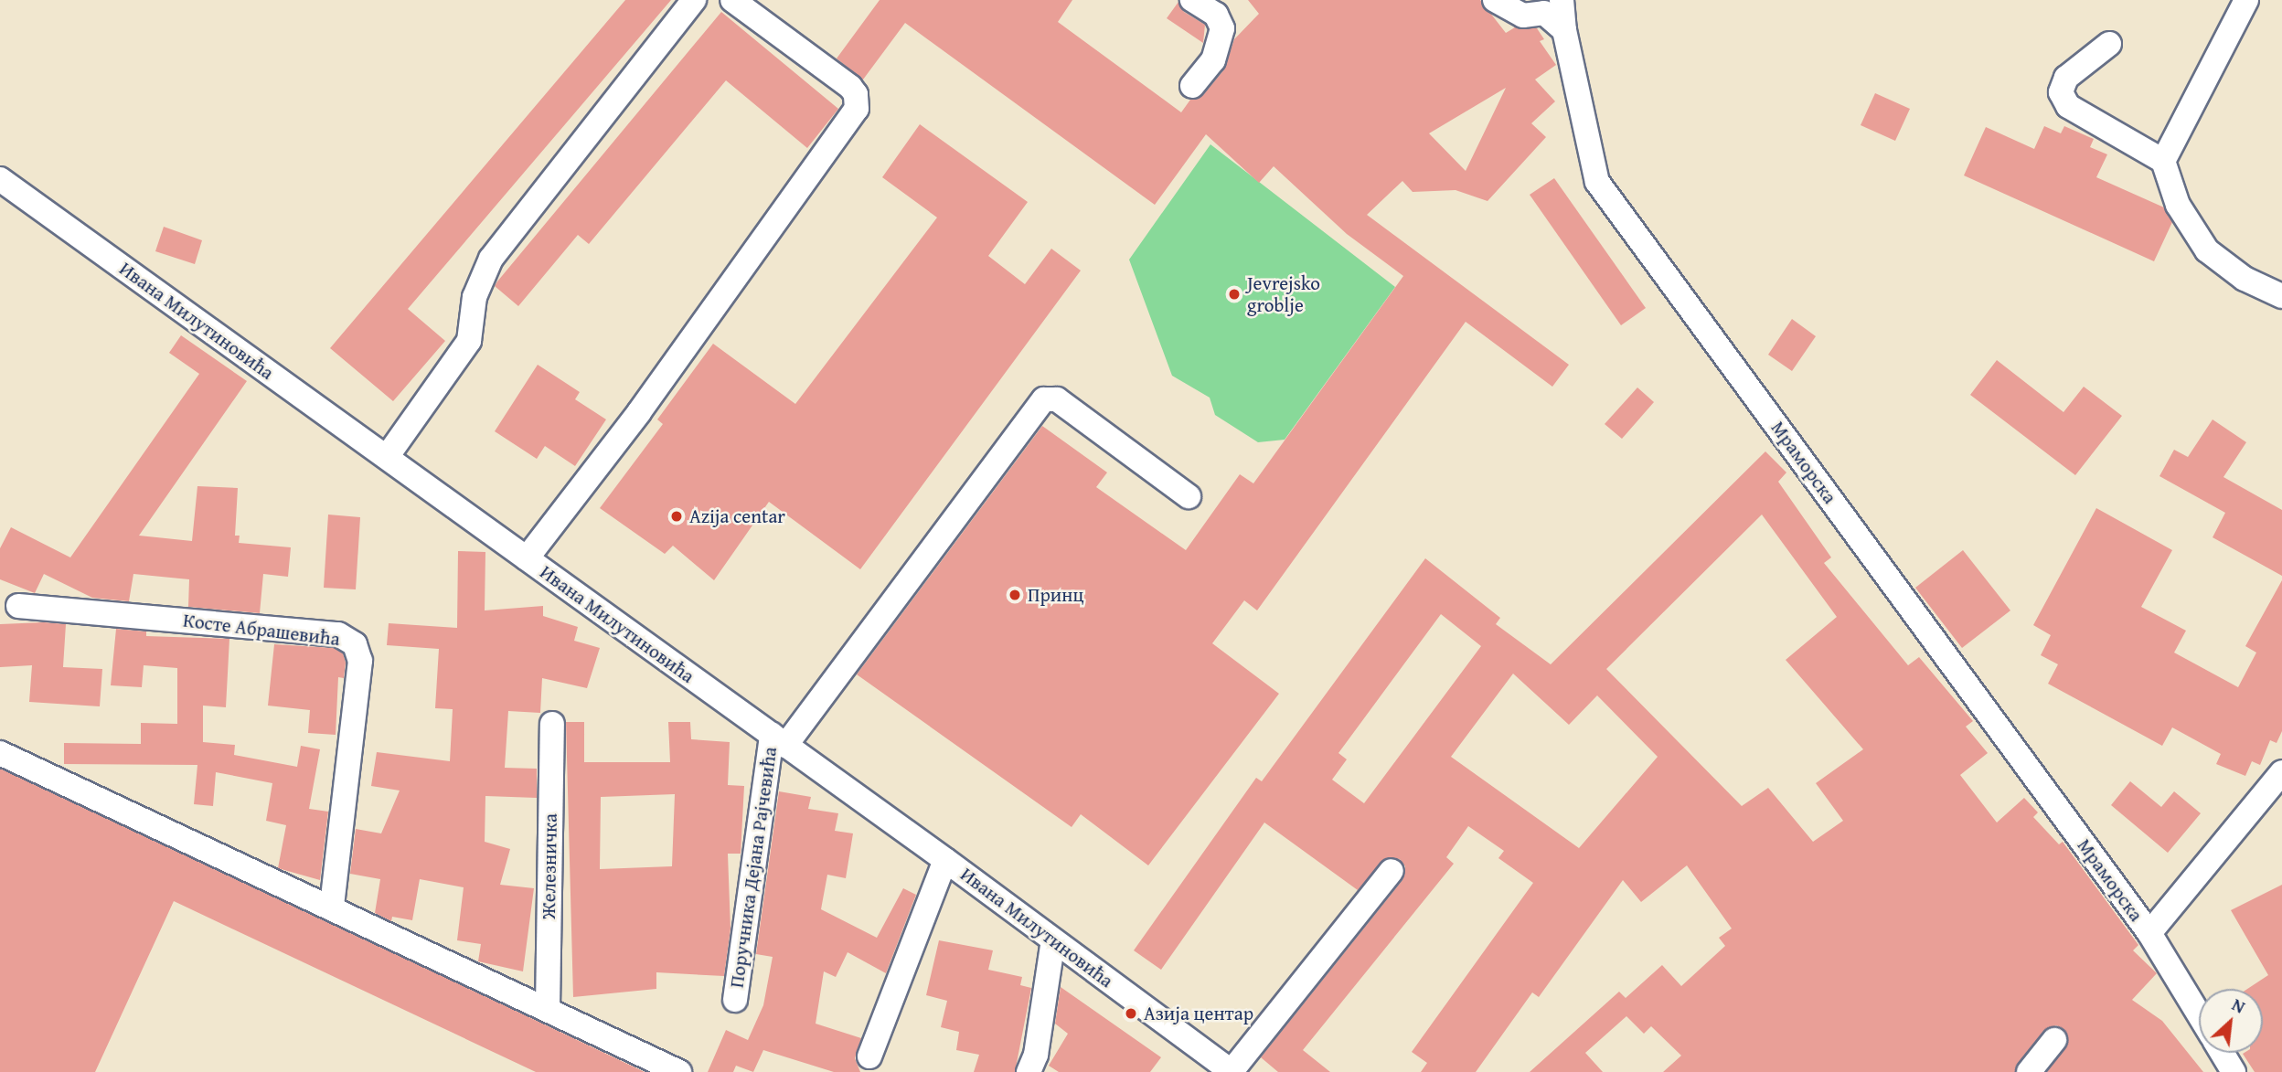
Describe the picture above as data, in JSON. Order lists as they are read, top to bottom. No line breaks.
{"streets":{"street":["Ивана Милутиновића","Мраморска","Косте Абрашевића","Железничка","Поручника Дејана Рајчевића"]},"crossings":[["Ивана Милутиновића","Поручника Дејана Рајчевића"]],"places":["Jevrejsko groblje","Azija centar","Принц","Азија центар"],"north":"top right"}
